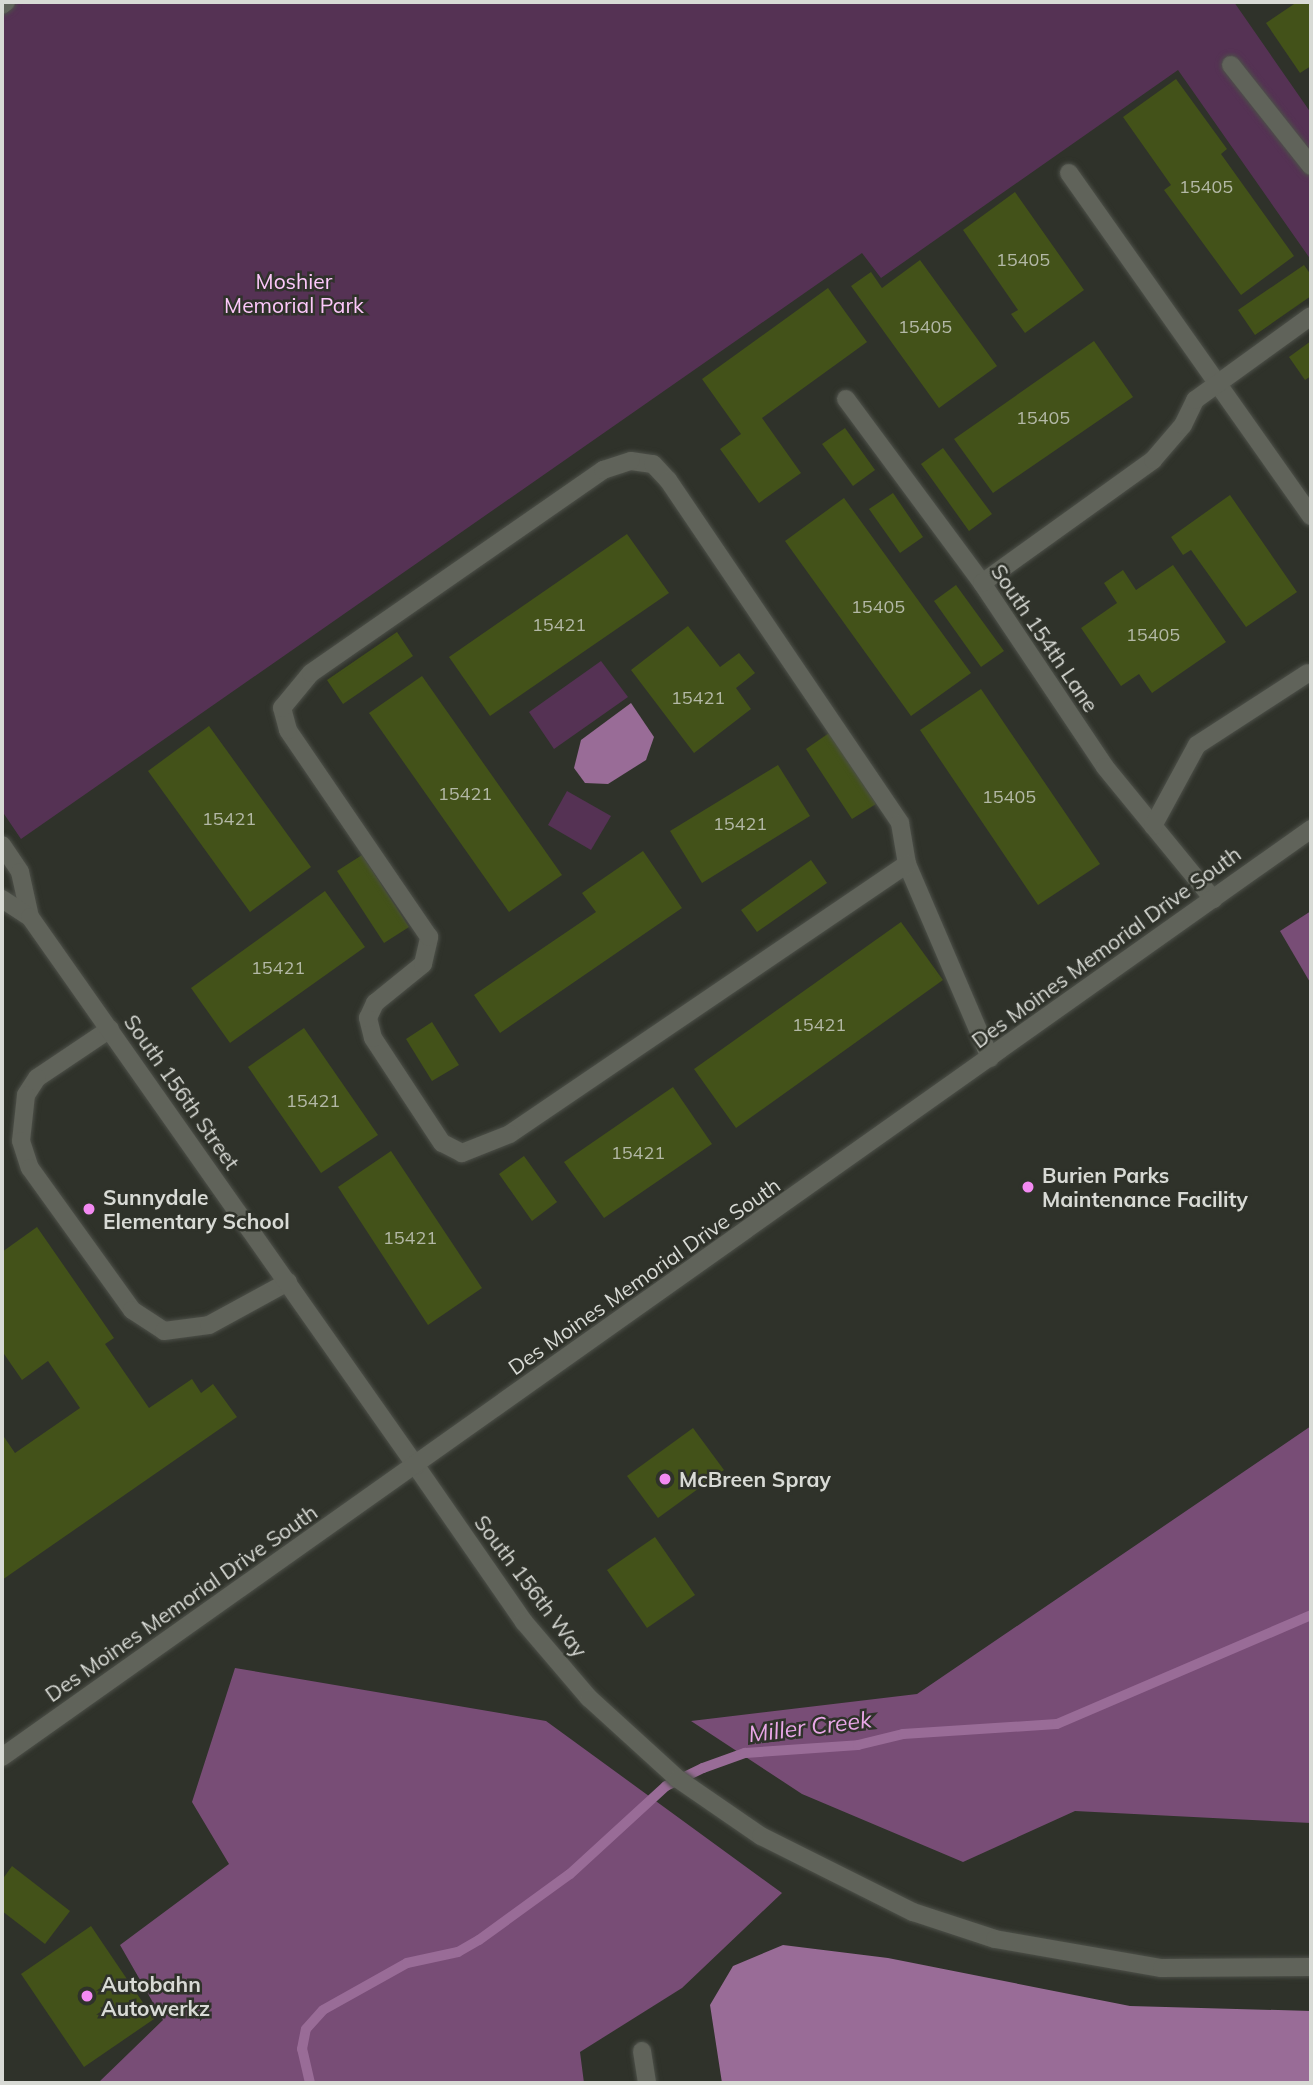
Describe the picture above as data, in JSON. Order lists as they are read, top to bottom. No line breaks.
{"streets":{"street":["South 154th Lane","Des Moines Memorial Drive South","South 156th Street","South 156th Way"]},"crossings":[["South 154th Lane","Des Moines Memorial Drive South"],["Des Moines Memorial Drive South","South 156th Street"],["Des Moines Memorial Drive South","South 156th Way"],["South 156th Street","South 156th Way"]],"water":["Miller Creek"],"parks":["Moshier Memorial Park"],"places":["Burien Parks Maintenance Facility","Sunnydale Elementary School","McBreen Spray","Autobahn Autowerkz"],"house_numbers":["15405","15405","15405","15405","15405","15421","15405","15421","15421","15405","15421","15421","15421","15421","15421","15421","15421"]}
